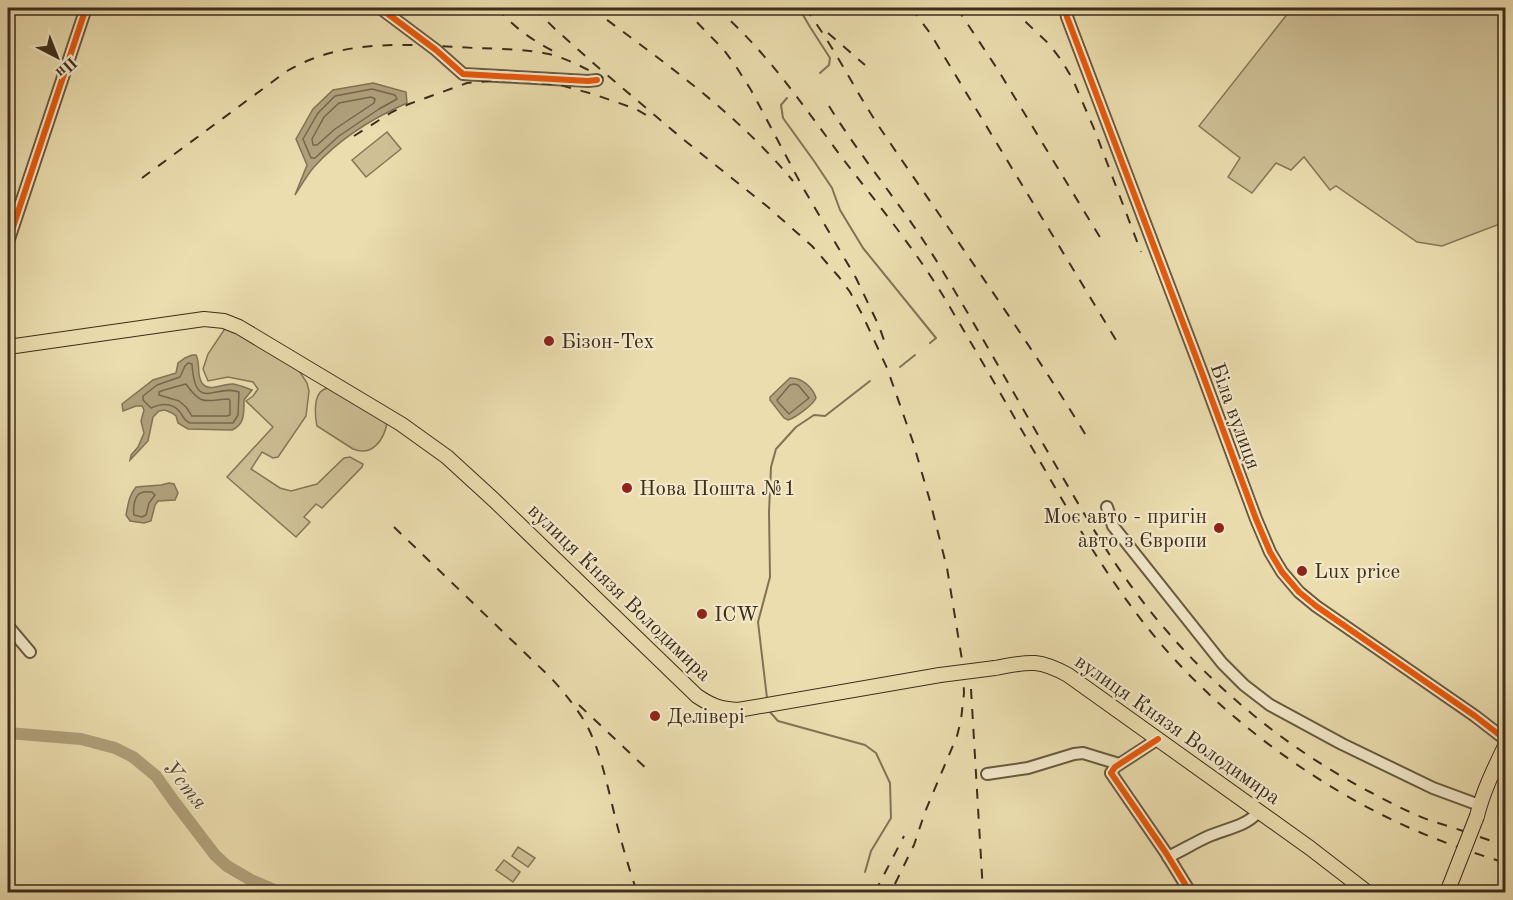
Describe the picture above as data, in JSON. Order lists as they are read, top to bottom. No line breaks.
{"streets":{"main road":["вулиця Князя Володимира"],"street":["Біла вулиця"]},"water":["Устя"],"places":["Бізон-Тех","Нова Пошта №1","Моє авто - пригін авто з Європи","Lux price","ICW","Делівері"],"north":"bottom right"}
